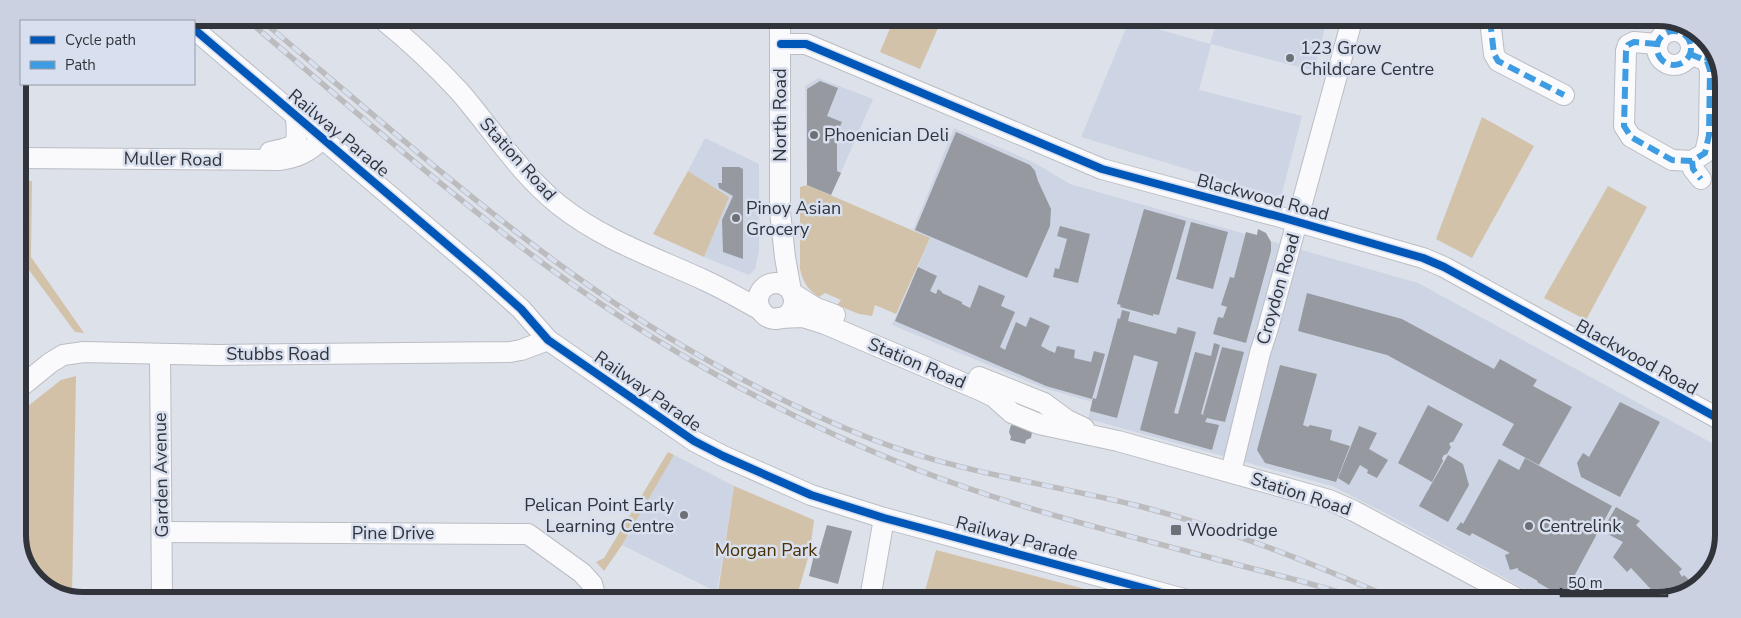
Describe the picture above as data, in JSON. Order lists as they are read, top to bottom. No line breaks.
{"streets":{"street":["North Road","Railway Parade","Muller Road","Station Road","Blackwood Road","Croydon Road","Stubbs Road","Garden Avenue","Pine Drive"]},"crossings":[["North Road","Station Road"],["North Road","Blackwood Road"],["Railway Parade","Muller Road"],["Railway Parade","Stubbs Road"],["Station Road","Croydon Road"],["Blackwood Road","Croydon Road"],["Stubbs Road","Garden Avenue"],["Garden Avenue","Pine Drive"]],"parks":["Morgan Park"],"places":{"other":["123 Grow Childcare Centre","Phoenician Deli","Pinoy Asian Grocery","Pelican Point Early Learning Centre","Centrelink"],"transit":["Woodridge"]},"legend":["Cycle path","Path"],"scale_bar":"50 m"}
